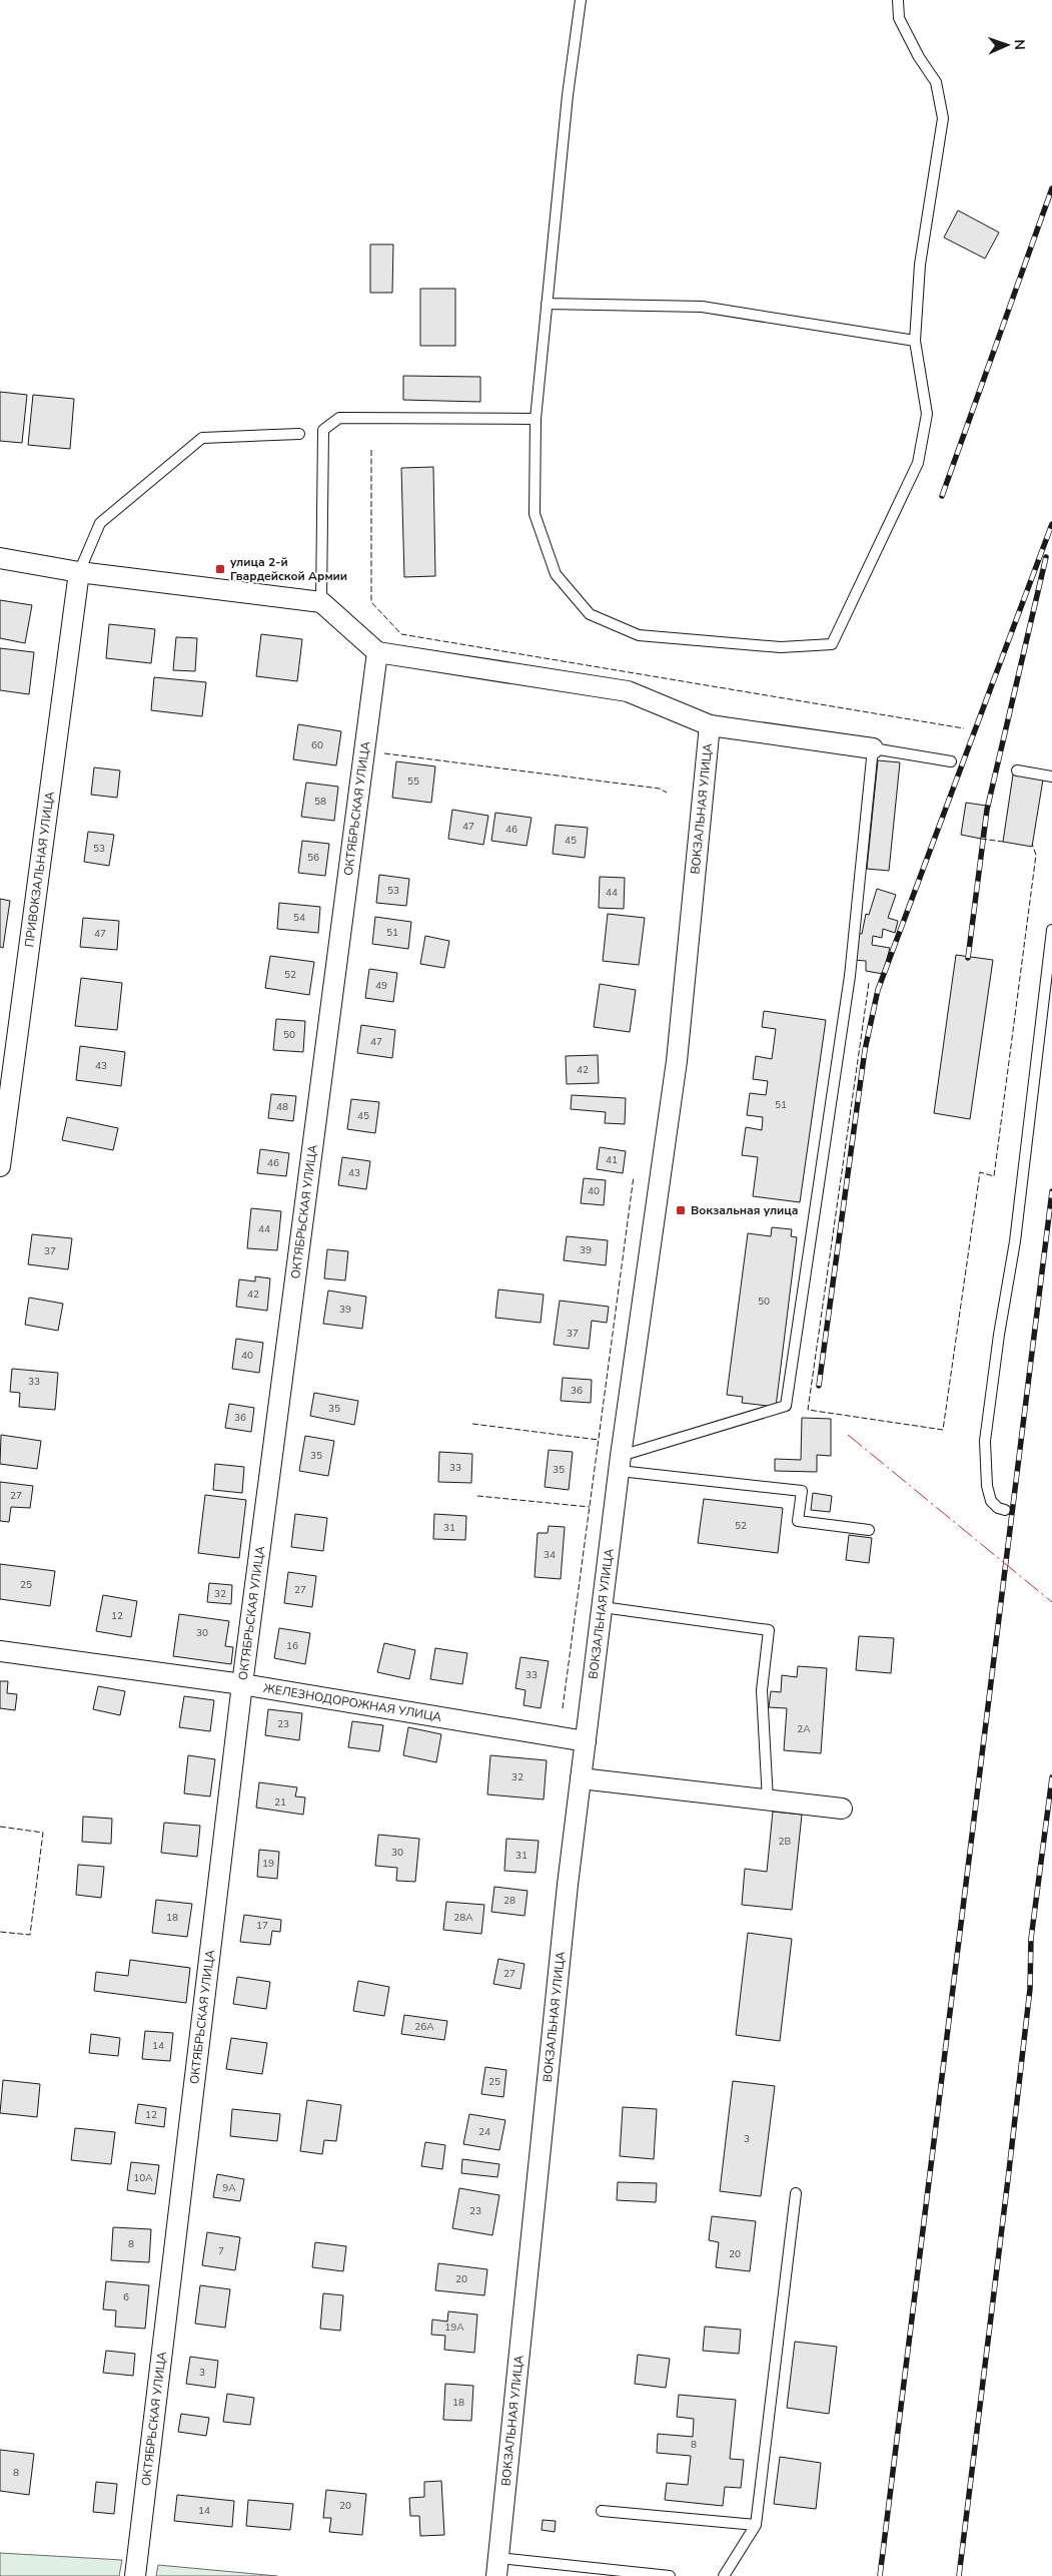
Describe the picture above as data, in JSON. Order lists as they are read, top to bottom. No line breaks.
{"streets":{"street":["ОКТЯБРЬСКАЯ УЛИЦА","ВОКЗАЛЬНАЯ УЛИЦА","ПРИВОКЗАЛЬНАЯ УЛИЦА","ЖЕЛЕЗНОДОРОЖНАЯ УЛИЦА"]},"crossings":[["ОКТЯБРЬСКАЯ УЛИЦА","ВОКЗАЛЬНАЯ УЛИЦА"],["ОКТЯБРЬСКАЯ УЛИЦА","ЖЕЛЕЗНОДОРОЖНАЯ УЛИЦА"],["ВОКЗАЛЬНАЯ УЛИЦА","ЖЕЛЕЗНОДОРОЖНАЯ УЛИЦА"]],"places":{"transit":["улица 2-й Гвардейской Армии","Вокзальная улица"]},"house_numbers":["60","55","58","47","46","45","53","56","53","44","54","51","47","52","49","50","47","43","42","51","48","45","41","46","43","40","44","39","37","42","50","39","37","40","33","36","35","36","35","33","35","27","52","31","34","25","27","32","12","30","16","33","23","2А","32","21","2В","30","31","19","28","18","28А","17","27","26А","14","25","12","24","3","10А","9А","23","8","7","20","20","6","19А","3","18","8","8","20","14"],"north":"right"}
